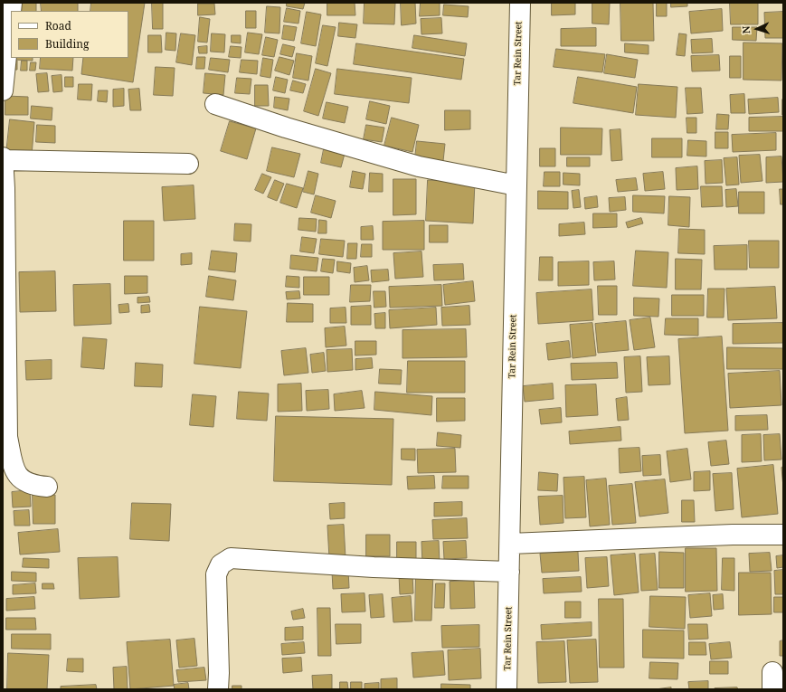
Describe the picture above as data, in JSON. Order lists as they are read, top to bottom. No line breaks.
{"streets":{"street":["Tar Rein Street"]},"legend":["Road","Building"],"north":"left"}
